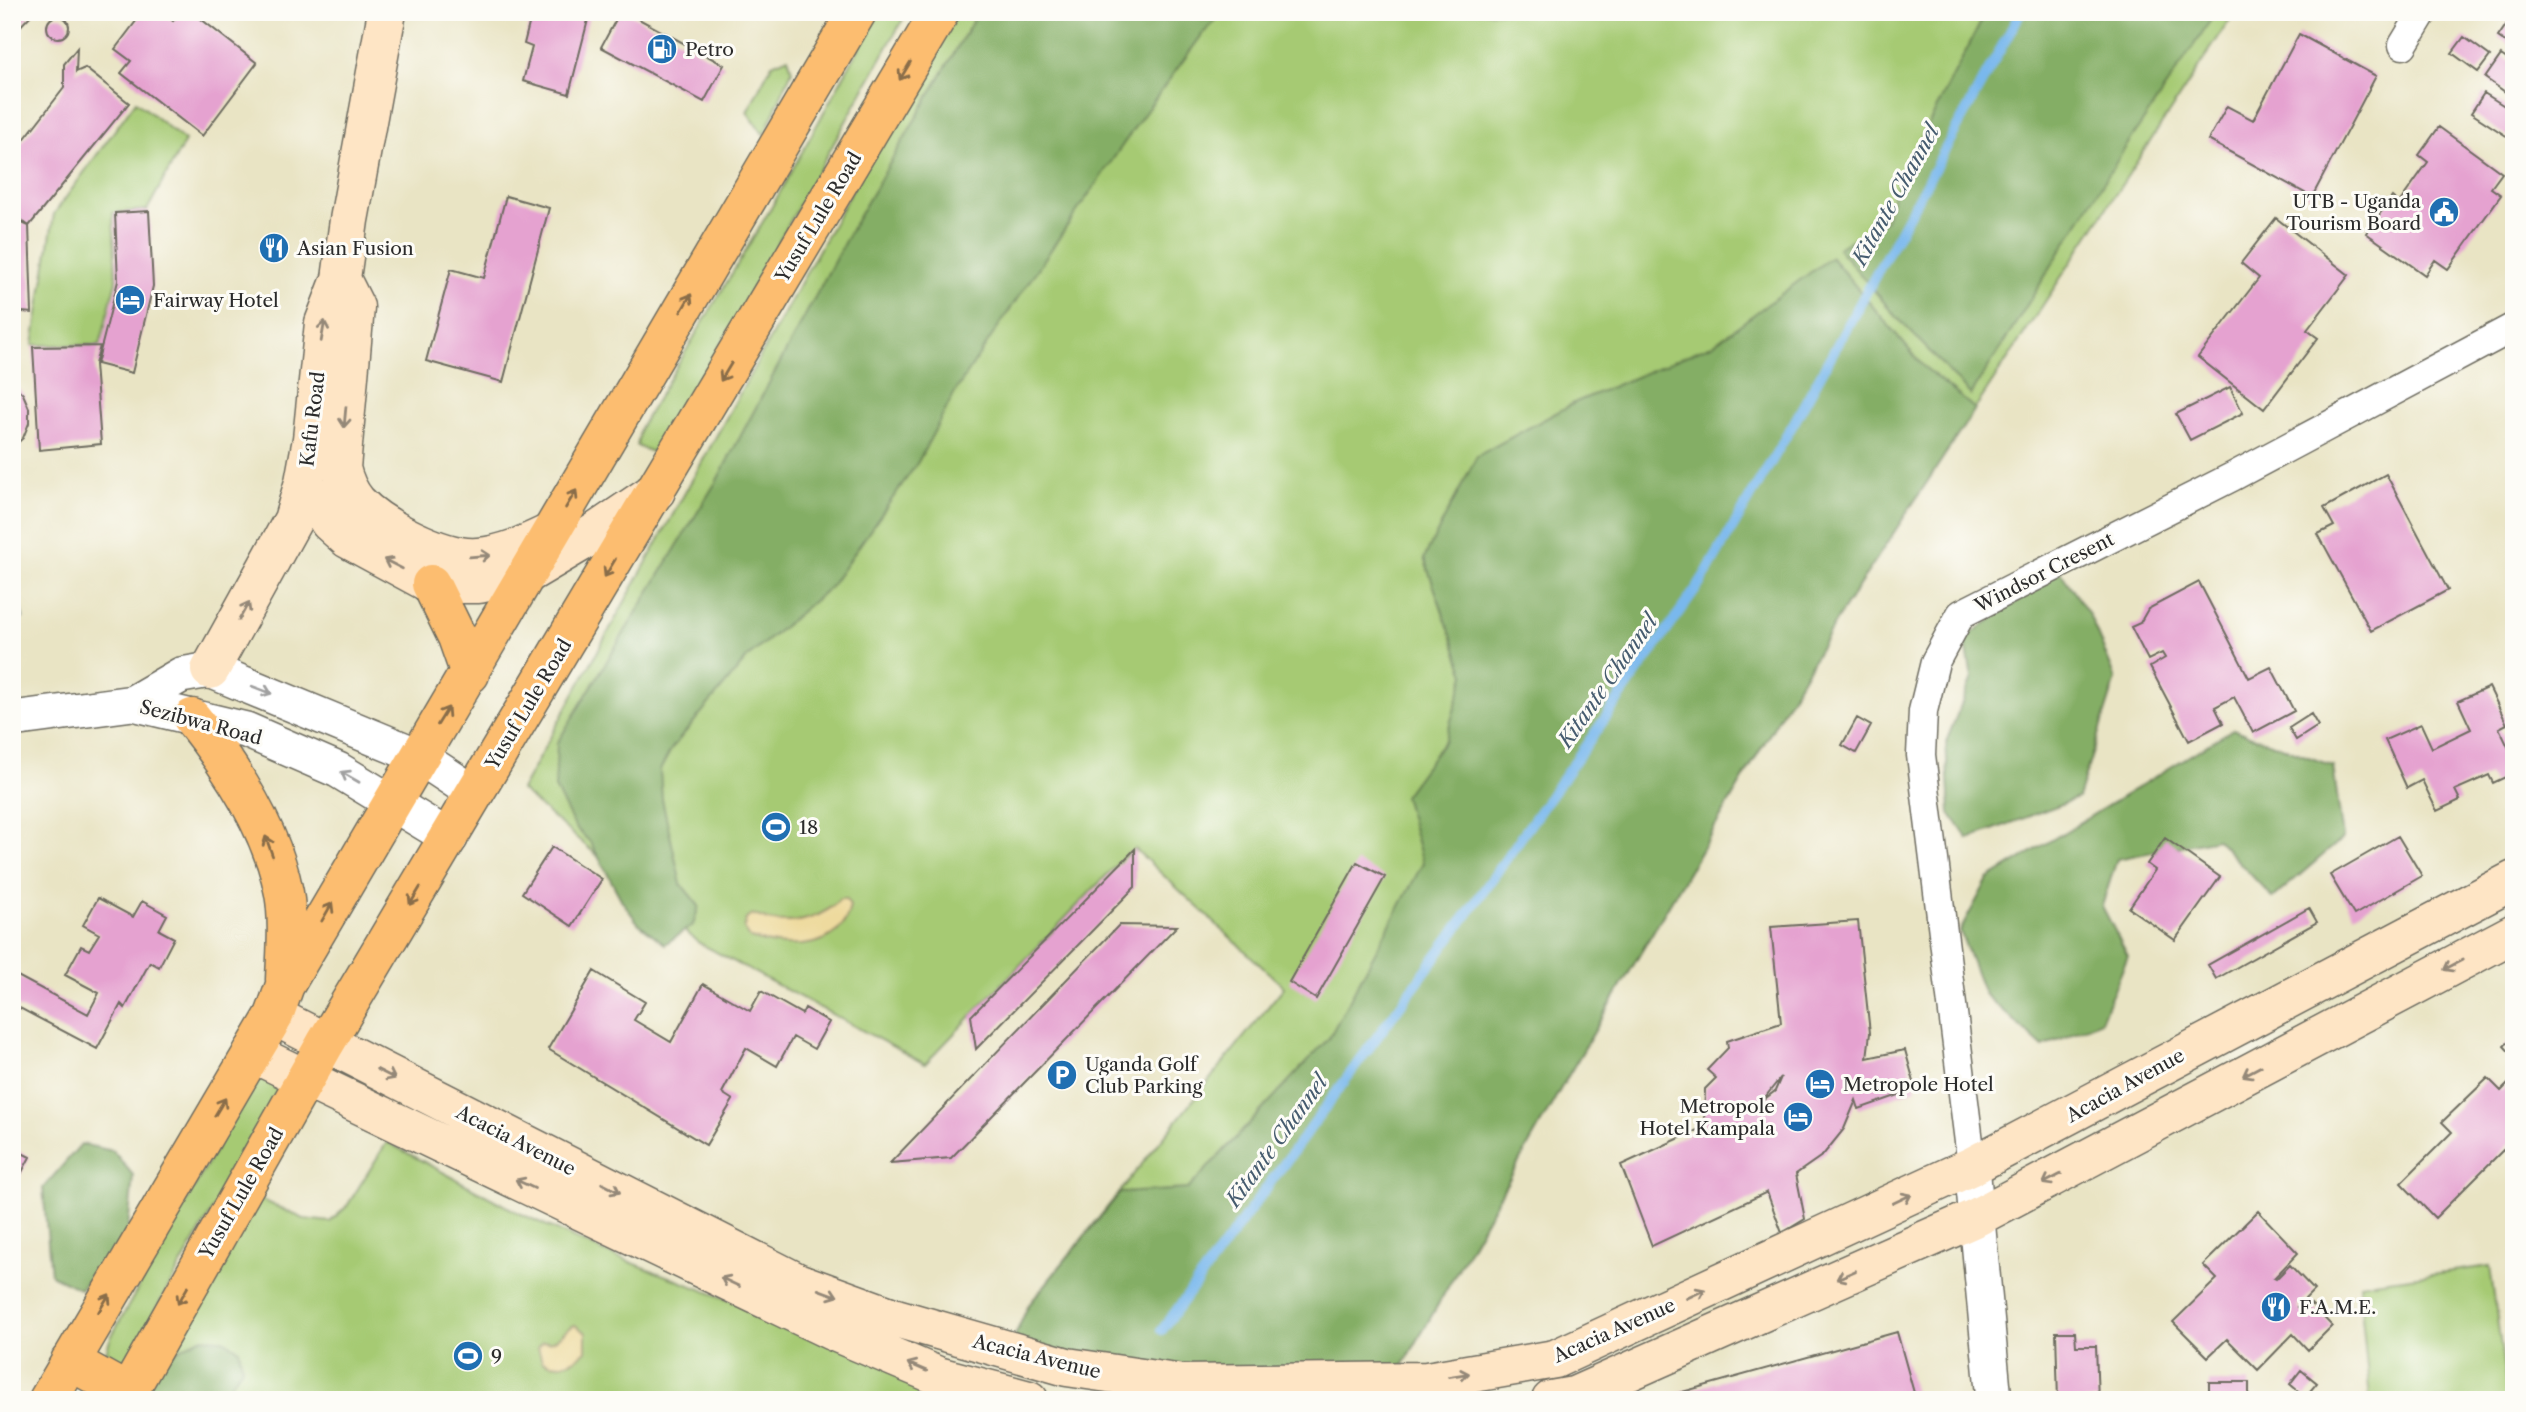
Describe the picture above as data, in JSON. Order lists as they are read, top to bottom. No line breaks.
{"streets":{"main road":["Yusuf Lule Road","Kafu Road","Acacia Avenue"],"street":["Windsor Cresent","Sezibwa Road"]},"crossings":[["Yusuf Lule Road","Kafu Road"],["Yusuf Lule Road","Sezibwa Road"],["Yusuf Lule Road","Acacia Avenue"],["Windsor Cresent","Acacia Avenue"]],"water":["Kitante Channel"],"places":{"fuel station":["Petro"],"public building":["UTB - Uganda Tourism Board"],"restaurant":["Asian Fusion","F.A.M.E."],"hotel":["Fairway Hotel","Metropole Hotel","Metropole Hotel Kampala"],"sports":["18","9"],"parking":["Uganda Golf Club Parking"]}}
